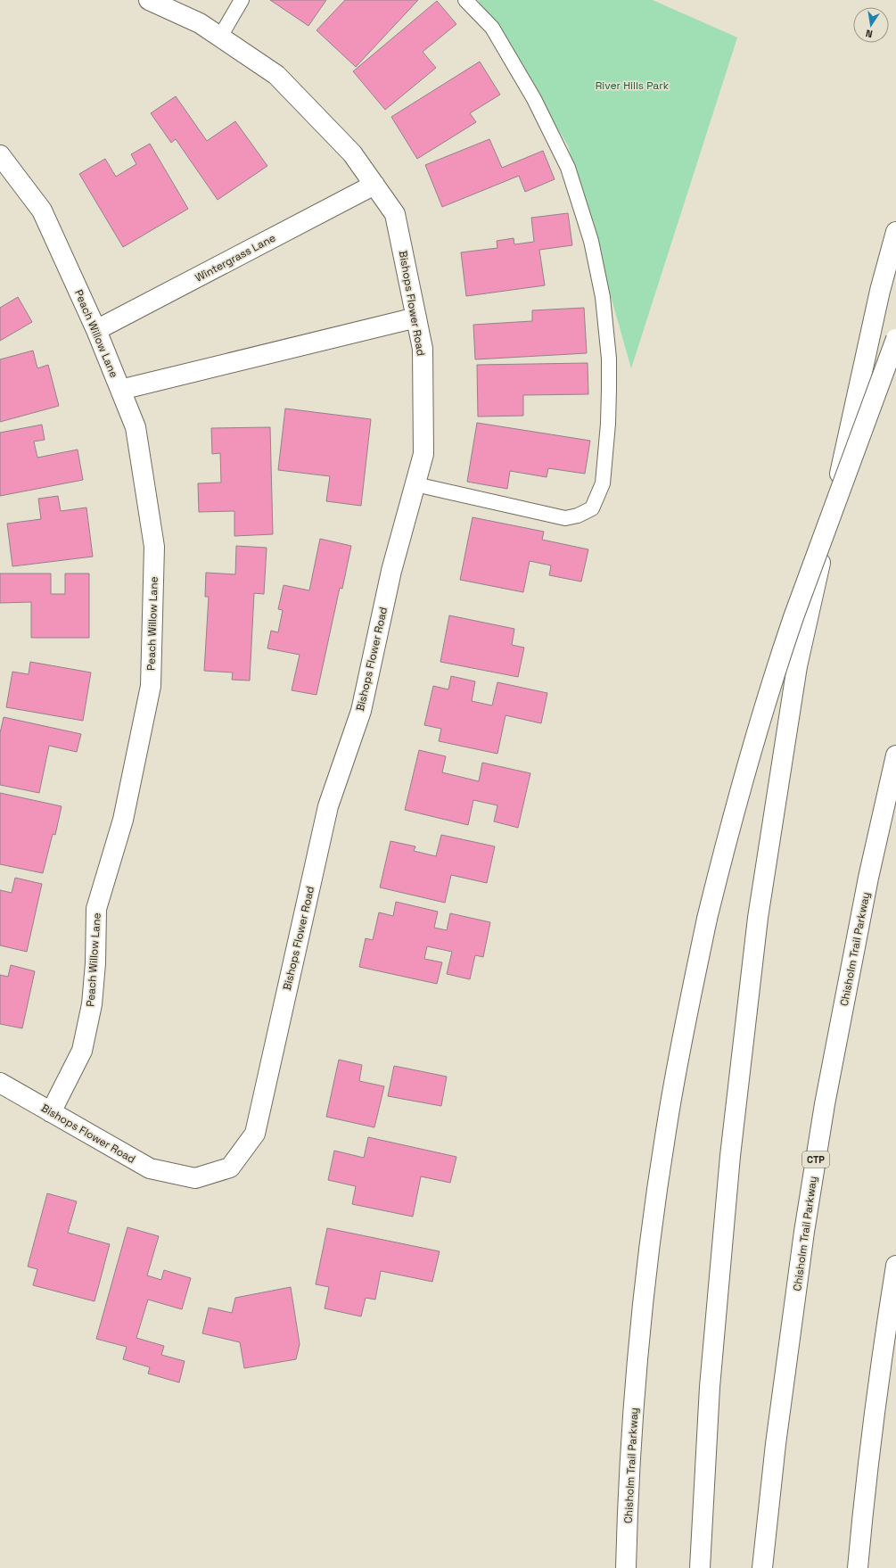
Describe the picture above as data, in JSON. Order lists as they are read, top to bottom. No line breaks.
{"streets":{"main road":["Wintergrass Lane","Bishops Flower Road","Peach Willow Lane","Chisholm Trail Parkway","CTP"]},"crossings":[["Wintergrass Lane","Bishops Flower Road"],["Wintergrass Lane","Peach Willow Lane"],["Bishops Flower Road","Peach Willow Lane"]],"parks":["River Hills Park"],"north":"bottom"}
